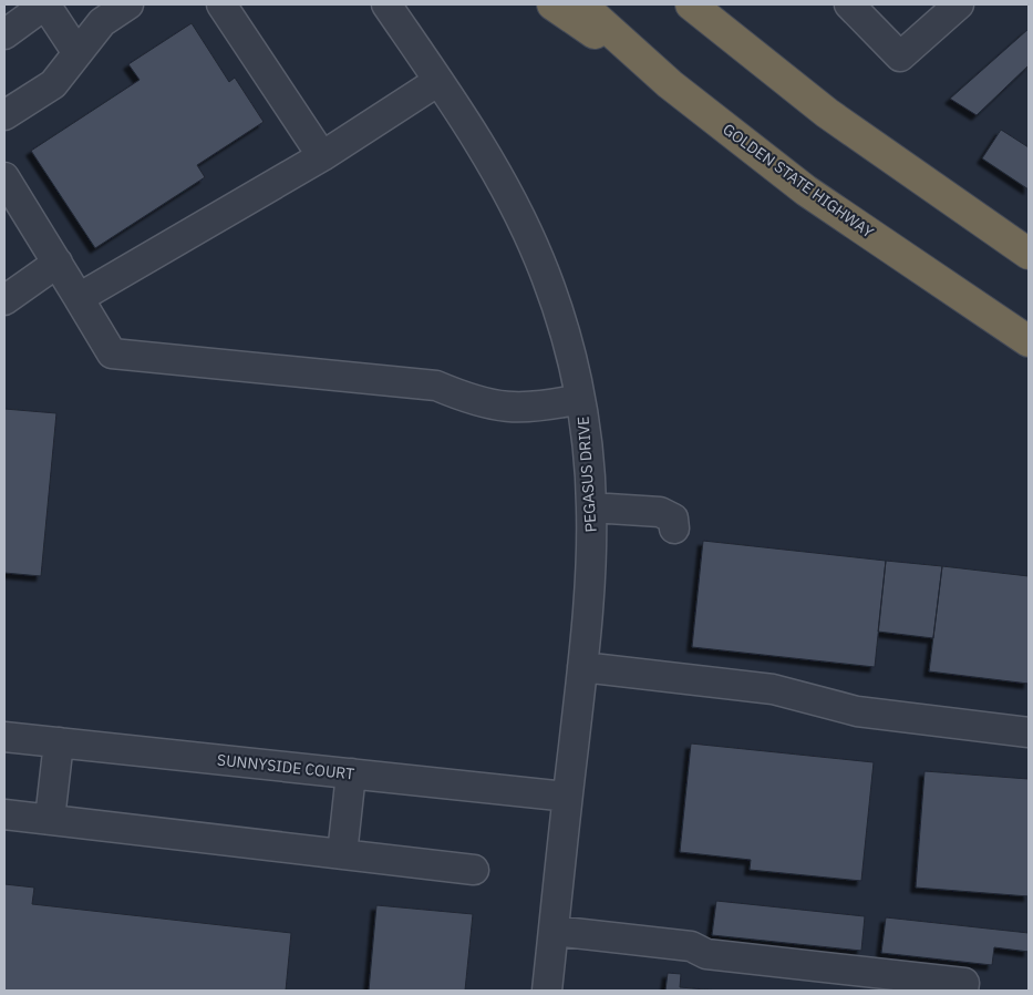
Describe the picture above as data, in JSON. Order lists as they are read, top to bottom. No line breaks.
{"streets":{"highway":["GOLDEN STATE HIGHWAY"],"street":["PEGASUS DRIVE","SUNNYSIDE COURT"]},"crossings":[["PEGASUS DRIVE","SUNNYSIDE COURT"]]}
